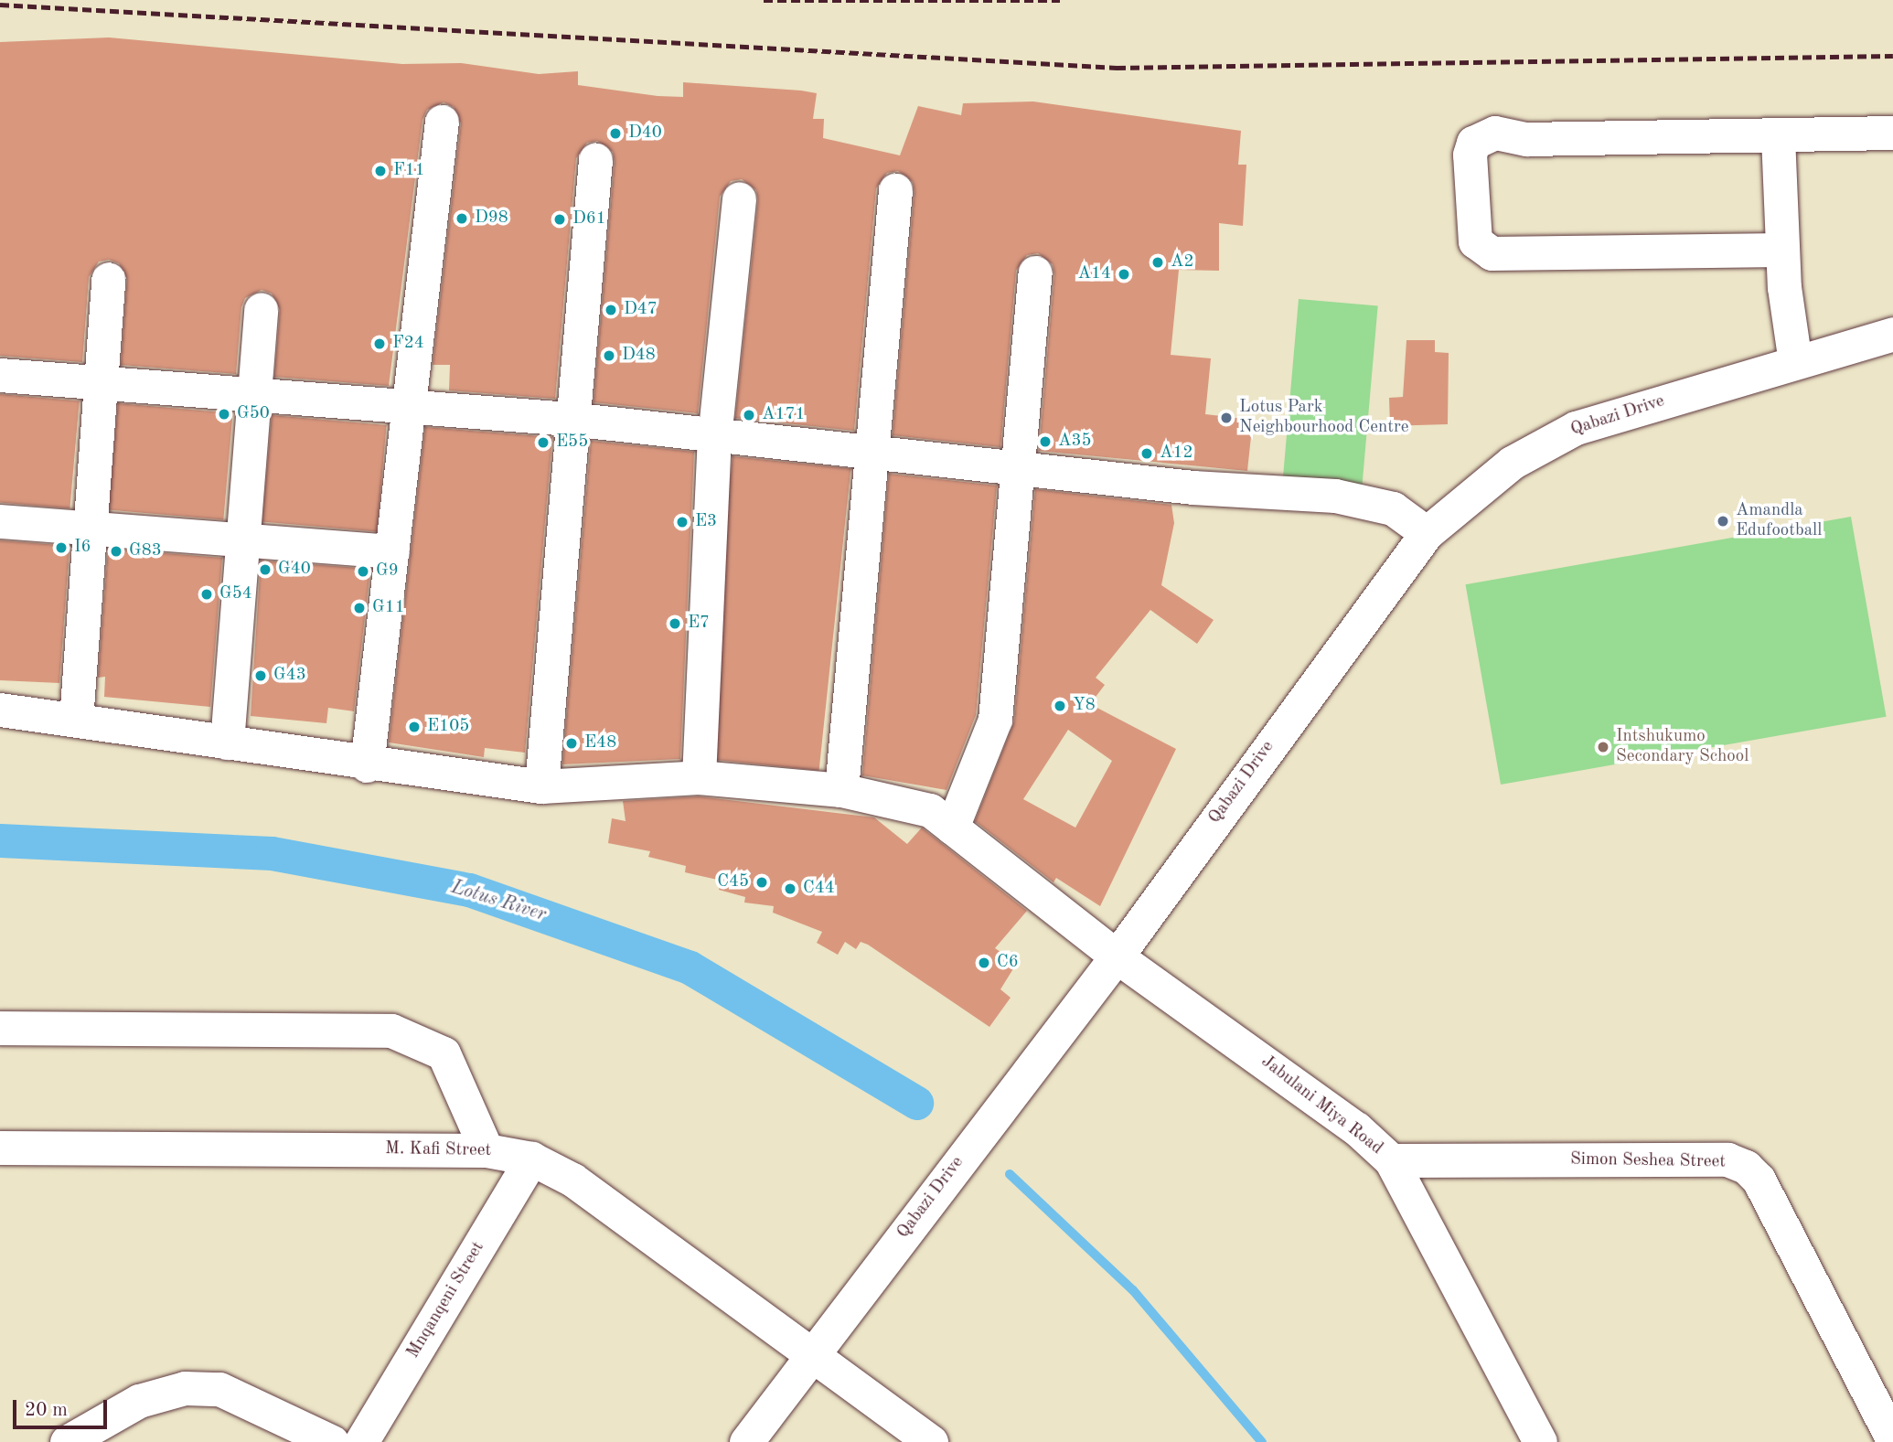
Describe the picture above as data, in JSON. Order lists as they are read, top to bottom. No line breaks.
{"streets":{"street":["Qabazi Drive","Jabulani Miya Road","M. Kafi Street","Simon Seshea Street","Mnqanqeni Street"]},"crossings":[["Qabazi Drive","Jabulani Miya Road"],["Qabazi Drive","M. Kafi Street"],["Jabulani Miya Road","Simon Seshea Street"],["M. Kafi Street","Mnqanqeni Street"]],"water":["Lotus River"],"places":["D40","F11","D98","D61","A2","A14","D47","F24","D48","G50","A171","Lotus Park Neighbourhood Centre","A35","E55","A12","Amandla Edufootball","E3","I6","G83","G40","G9","G54","G11","E7","G43","Y8","E105","E48","Intshukumo Secondary School","C45","C44","C6"],"scale_bar":"20 m"}
